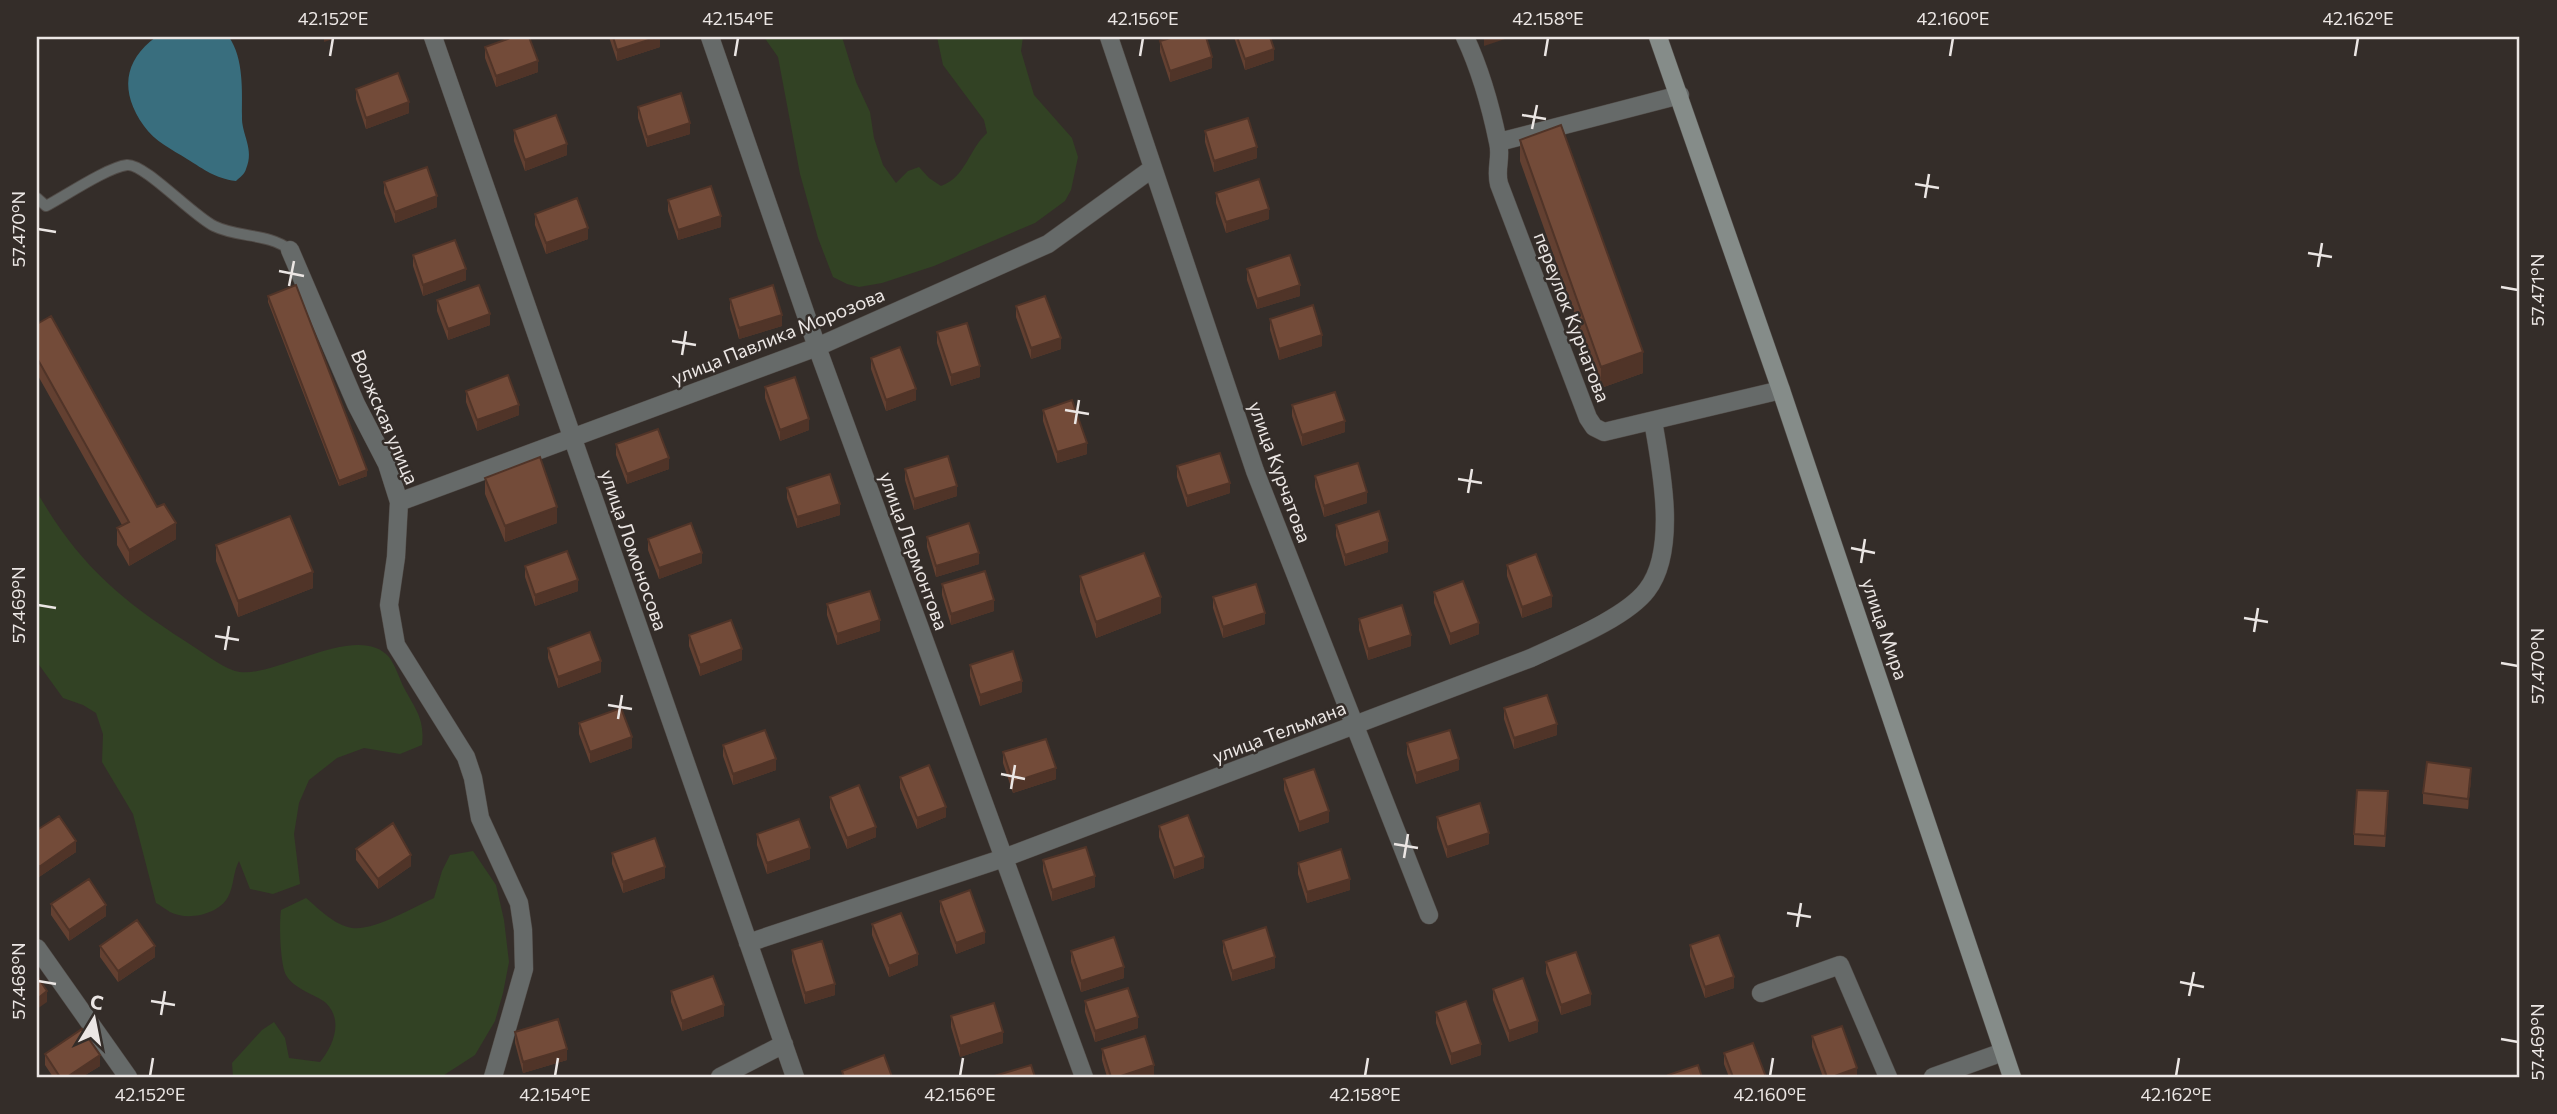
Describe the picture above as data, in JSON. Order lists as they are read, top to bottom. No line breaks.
{"streets":{"main road":["улица Мира"],"street":["переулок Курчатова","улица Павлика Морозова","Волжская улица","улица Курчатова","улица Ломоносова","улица Лермонтова","улица Тельмана"]},"crossings":[["переулок Курчатова","улица Мира"],["переулок Курчатова","улица Тельмана"],["улица Павлика Морозова","Волжская улица"],["улица Павлика Морозова","улица Курчатова"],["улица Павлика Морозова","улица Ломоносова"],["улица Павлика Морозова","улица Лермонтова"],["улица Курчатова","улица Тельмана"],["улица Ломоносова","улица Тельмана"],["улица Лермонтова","улица Тельмана"]],"north":"top","coordinates":["42.152°E","42.154°E","42.156°E","42.158°E","42.160°E","42.162°E","57.470°N","57.471°N","57.469°N","57.468°N"]}
